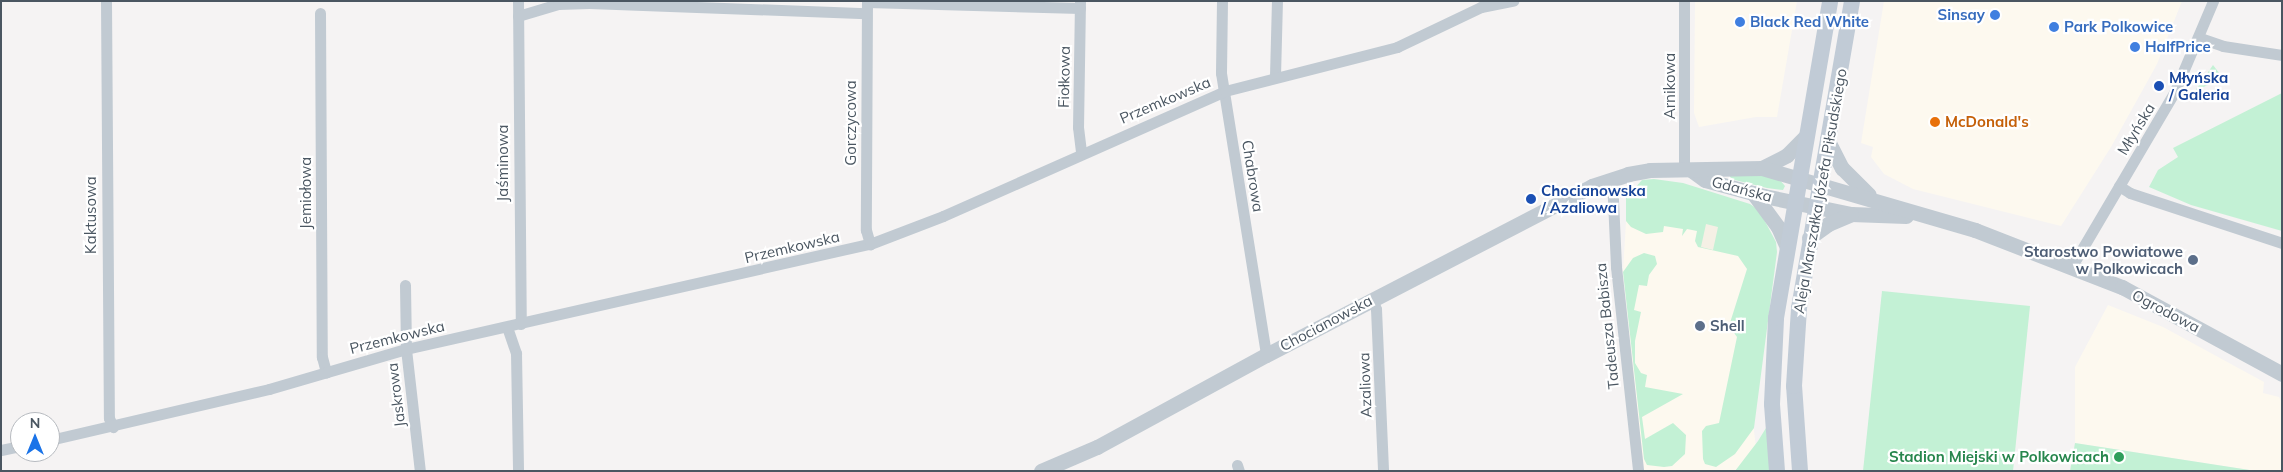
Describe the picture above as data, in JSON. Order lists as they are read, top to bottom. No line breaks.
{"streets":{"main road":["Aleja Marszałka Józefa Piłsudskiego"],"street":["Fiołkowa","Arnikowa","Przemkowska","Gorczycowa","Młyńska","Jaśminowa","Chabrowa","Gdańska","Jemiołowa","Kaktusowa","Ogrodowa","Chocianowska","Tadeusza Babisza","Azaliowa","Jaskrowa"]},"crossings":[["Fiołkowa","Przemkowska"],["Arnikowa","Gdańska"],["Przemkowska","Gorczycowa"],["Przemkowska","Jaśminowa"],["Przemkowska","Chabrowa"],["Przemkowska","Jemiołowa"],["Przemkowska","Kaktusowa"],["Przemkowska","Jaskrowa"],["Młyńska","Ogrodowa"],["Chabrowa","Chocianowska"],["Gdańska","Aleja Marszałka Józefa Piłsudskiego"],["Gdańska","Ogrodowa"],["Gdańska","Chocianowska"],["Gdańska","Tadeusza Babisza"],["Aleja Marszałka Józefa Piłsudskiego","Ogrodowa"],["Chocianowska","Tadeusza Babisza"],["Chocianowska","Azaliowa"]],"places":["Sinsay","Black Red White","Park Polkowice","HalfPrice","Młyńska / Galeria","McDonald's","Chocianowska / Azaliowa","Starostwo Powiatowe w Polkowicach","Shell","Stadion Miejski w Polkowicach"],"north":"top"}
